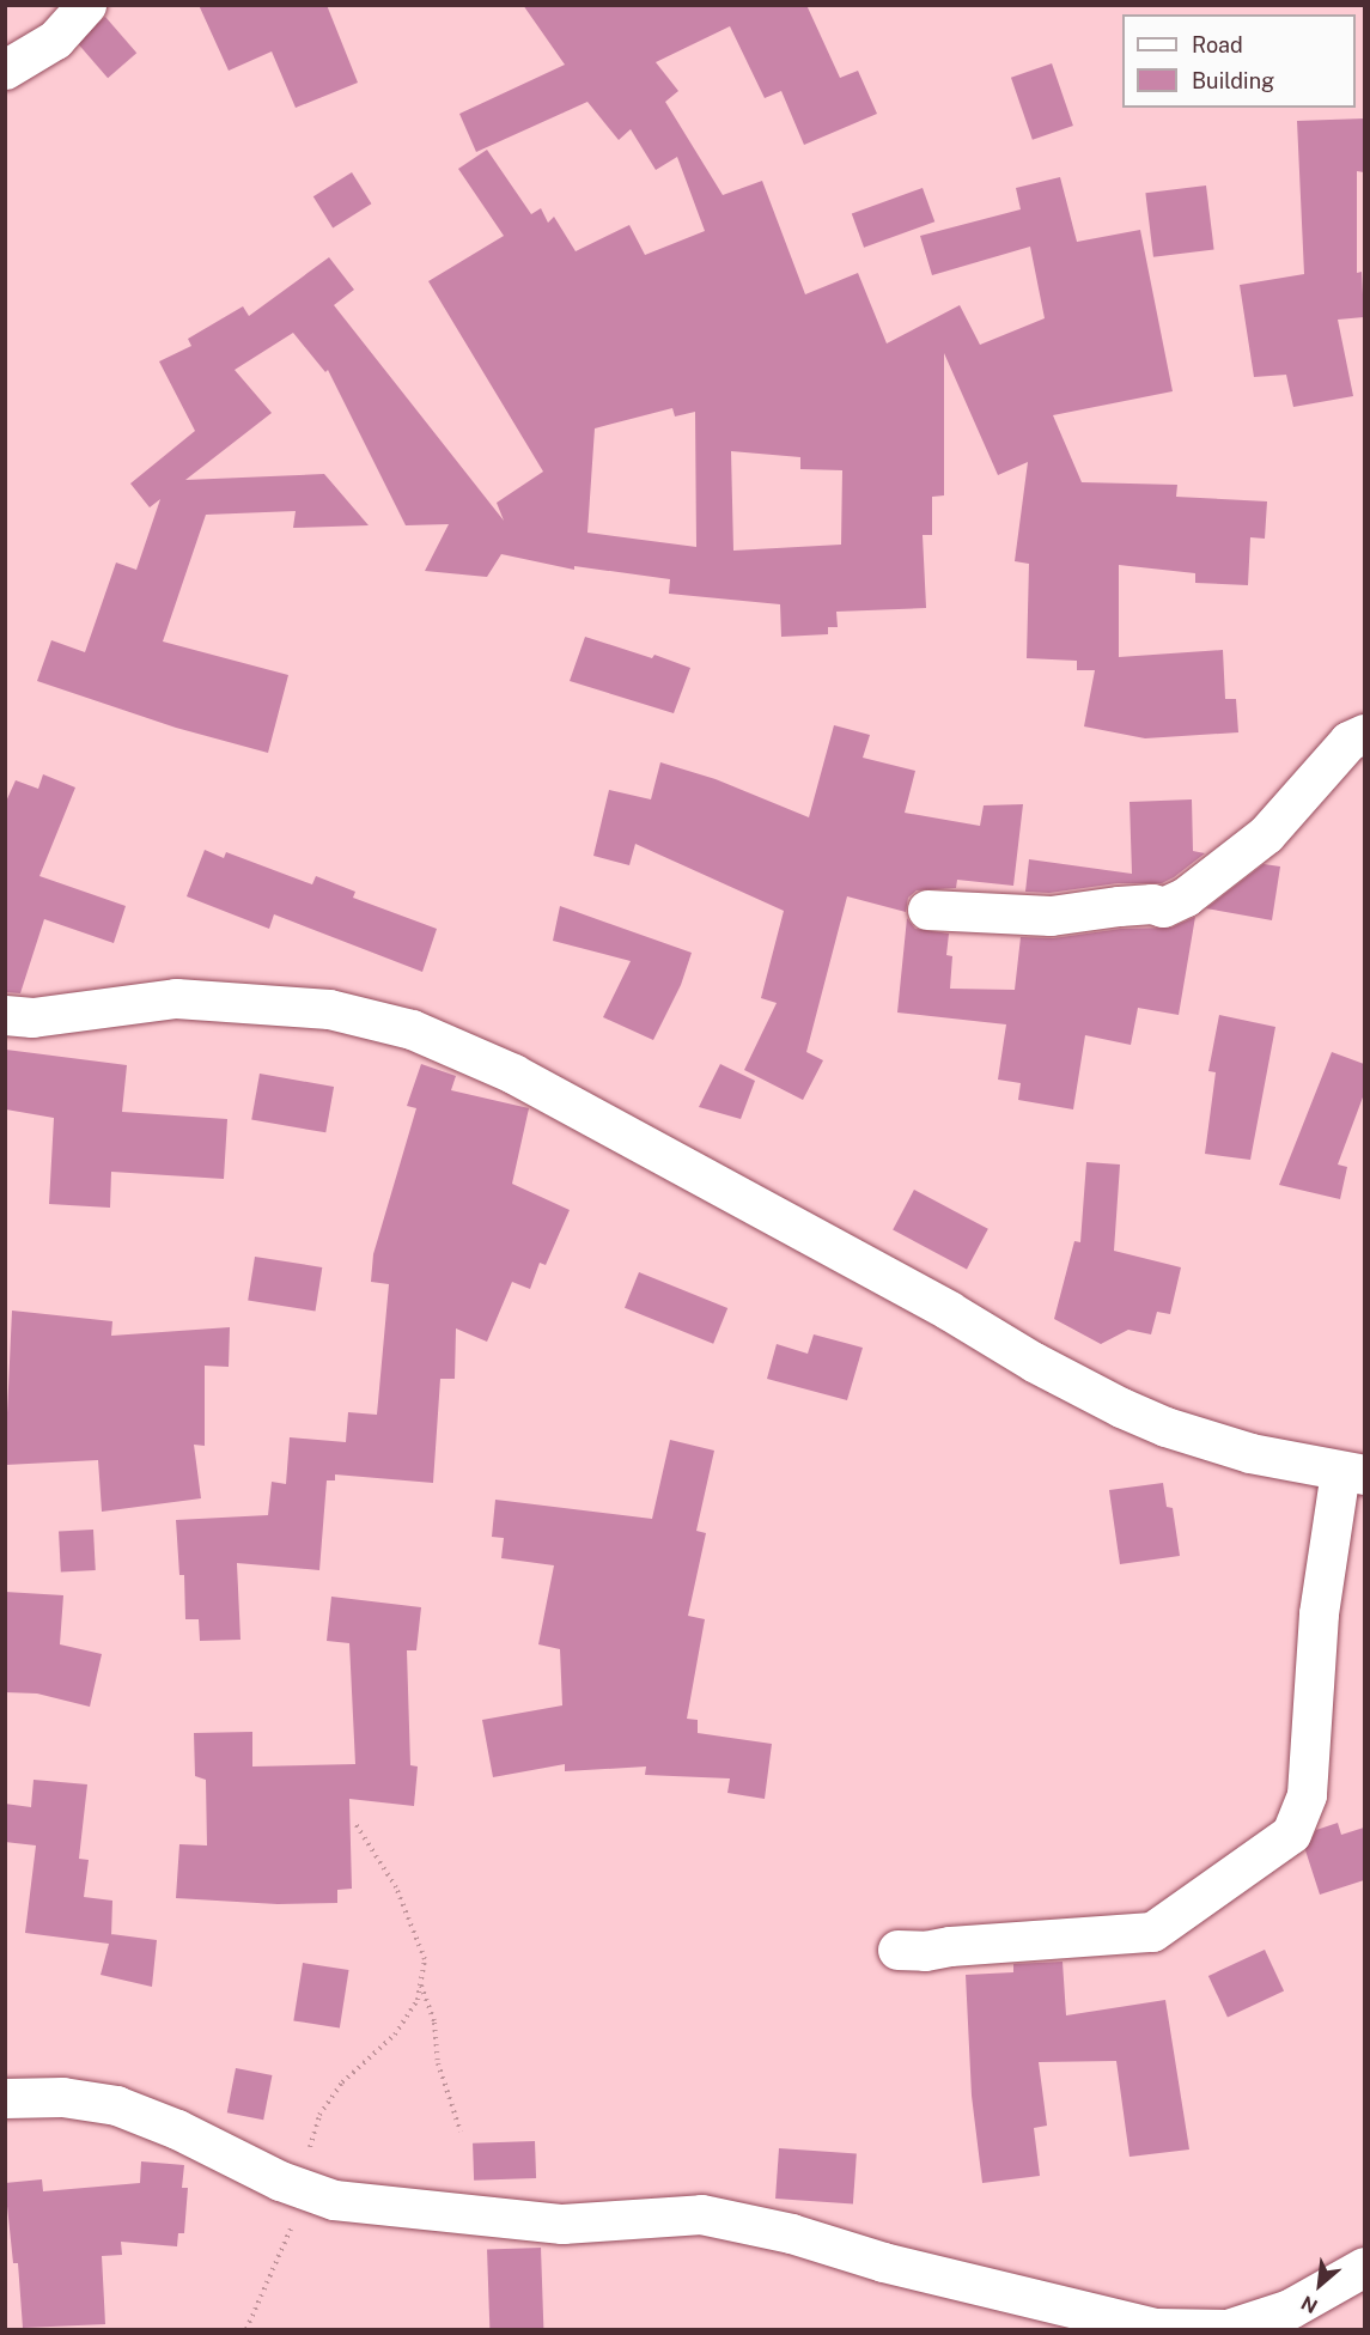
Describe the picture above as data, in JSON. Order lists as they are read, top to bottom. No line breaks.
{"legend":["Road","Building"],"north":"bottom left"}
